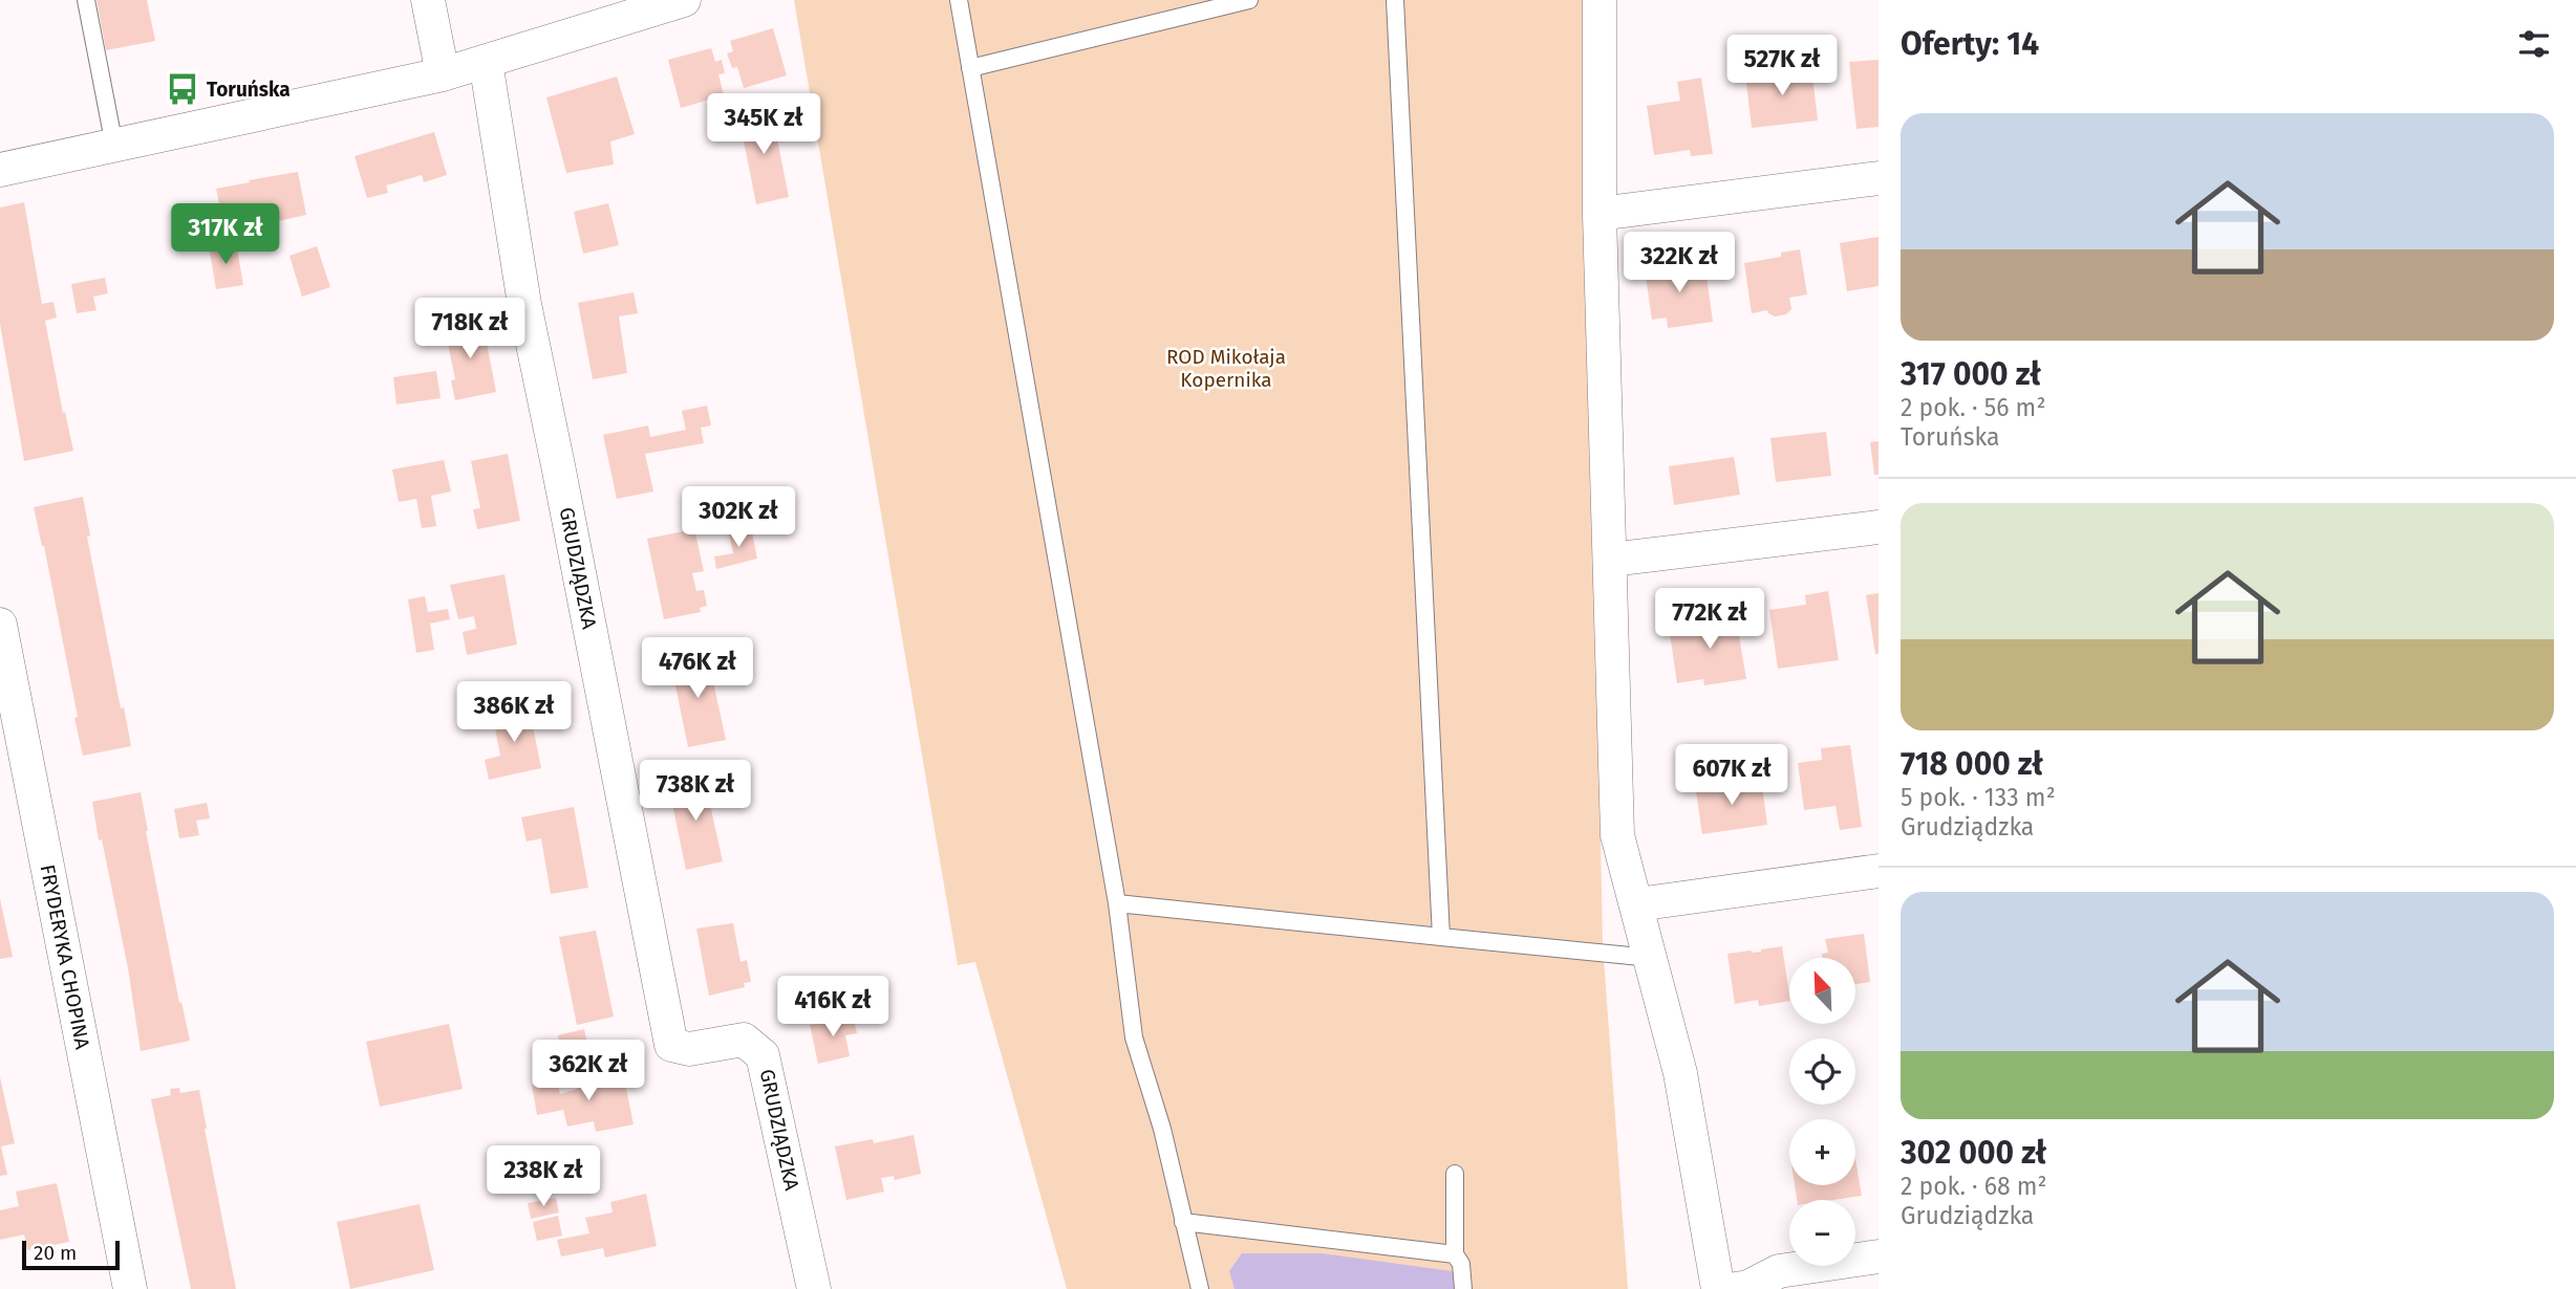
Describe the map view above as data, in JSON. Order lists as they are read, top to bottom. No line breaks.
{"streets":{"street":["GRUDZIĄDZKA","FRYDERYKA CHOPINA"]},"parks":["ROD Mikołaja Kopernika"],"places":{"bus stop":["Toruńska"]},"scale_bar":"20 m","north":"top left","page":{"heading":"Oferty: 14","price":["527K zł","345K zł","317K zł","322K zł","718K zł","302K zł","772K zł","476K zł","386K zł","607K zł","738K zł","416K zł","362K zł","238K zł"],"list":[{"name":"317 000 zł","note":"2 pok. · 56 m² · Toruńska"},{"name":"718 000 zł","note":"5 pok. · 133 m² · Grudziądzka"},{"name":"302 000 zł","note":"2 pok. · 68 m² · Grudziądzka"}],"map_buttons":["+","−"],"scale":"20 m"}}
